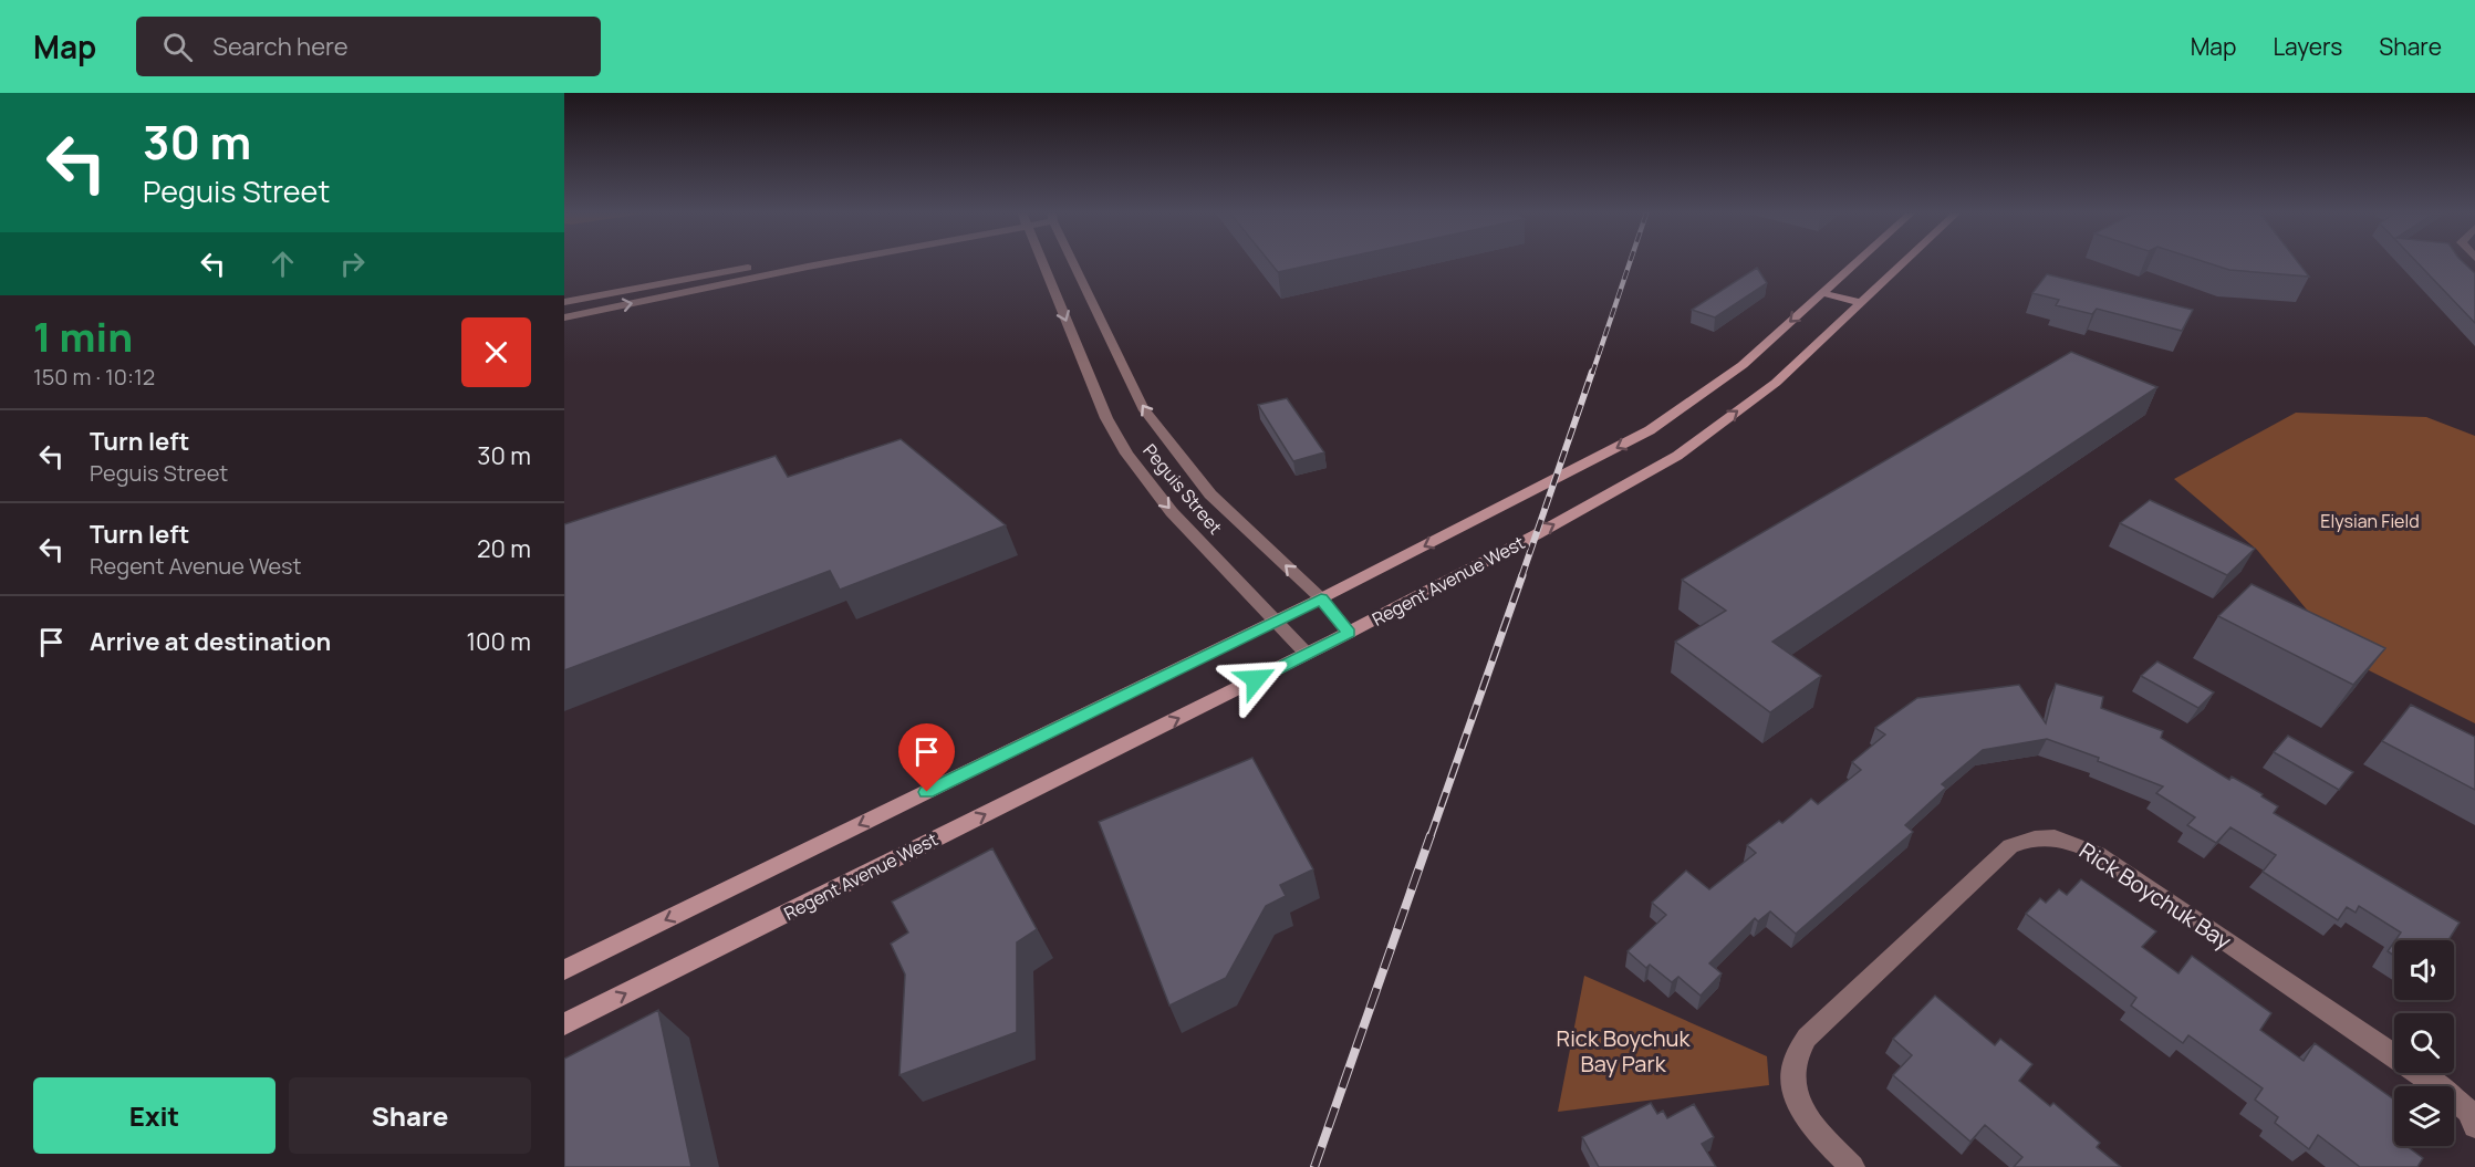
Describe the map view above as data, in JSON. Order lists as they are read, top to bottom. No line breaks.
{"streets":{"main road":["Regent Avenue West"],"street":["Peguis Street","Rick Boychuk Bay"]},"crossings":[["Peguis Street","Regent Avenue West"]],"parks":["Elysian Field","Rick Boychuk Bay Park"],"page":{"header":"Map","search":"Search here","nav":["Map","Layers","Share"],"turn":["30 m","Peguis Street"],"heading":["1 min","150 m · 10:12"],"list":[{"name":"Turn left","note":"Peguis Street","value":"30 m"},{"name":"Turn left","note":"Regent Avenue West","value":"20 m"},{"name":"Arrive at destination","value":"100 m"}],"buttons":["Exit","Share"]}}
